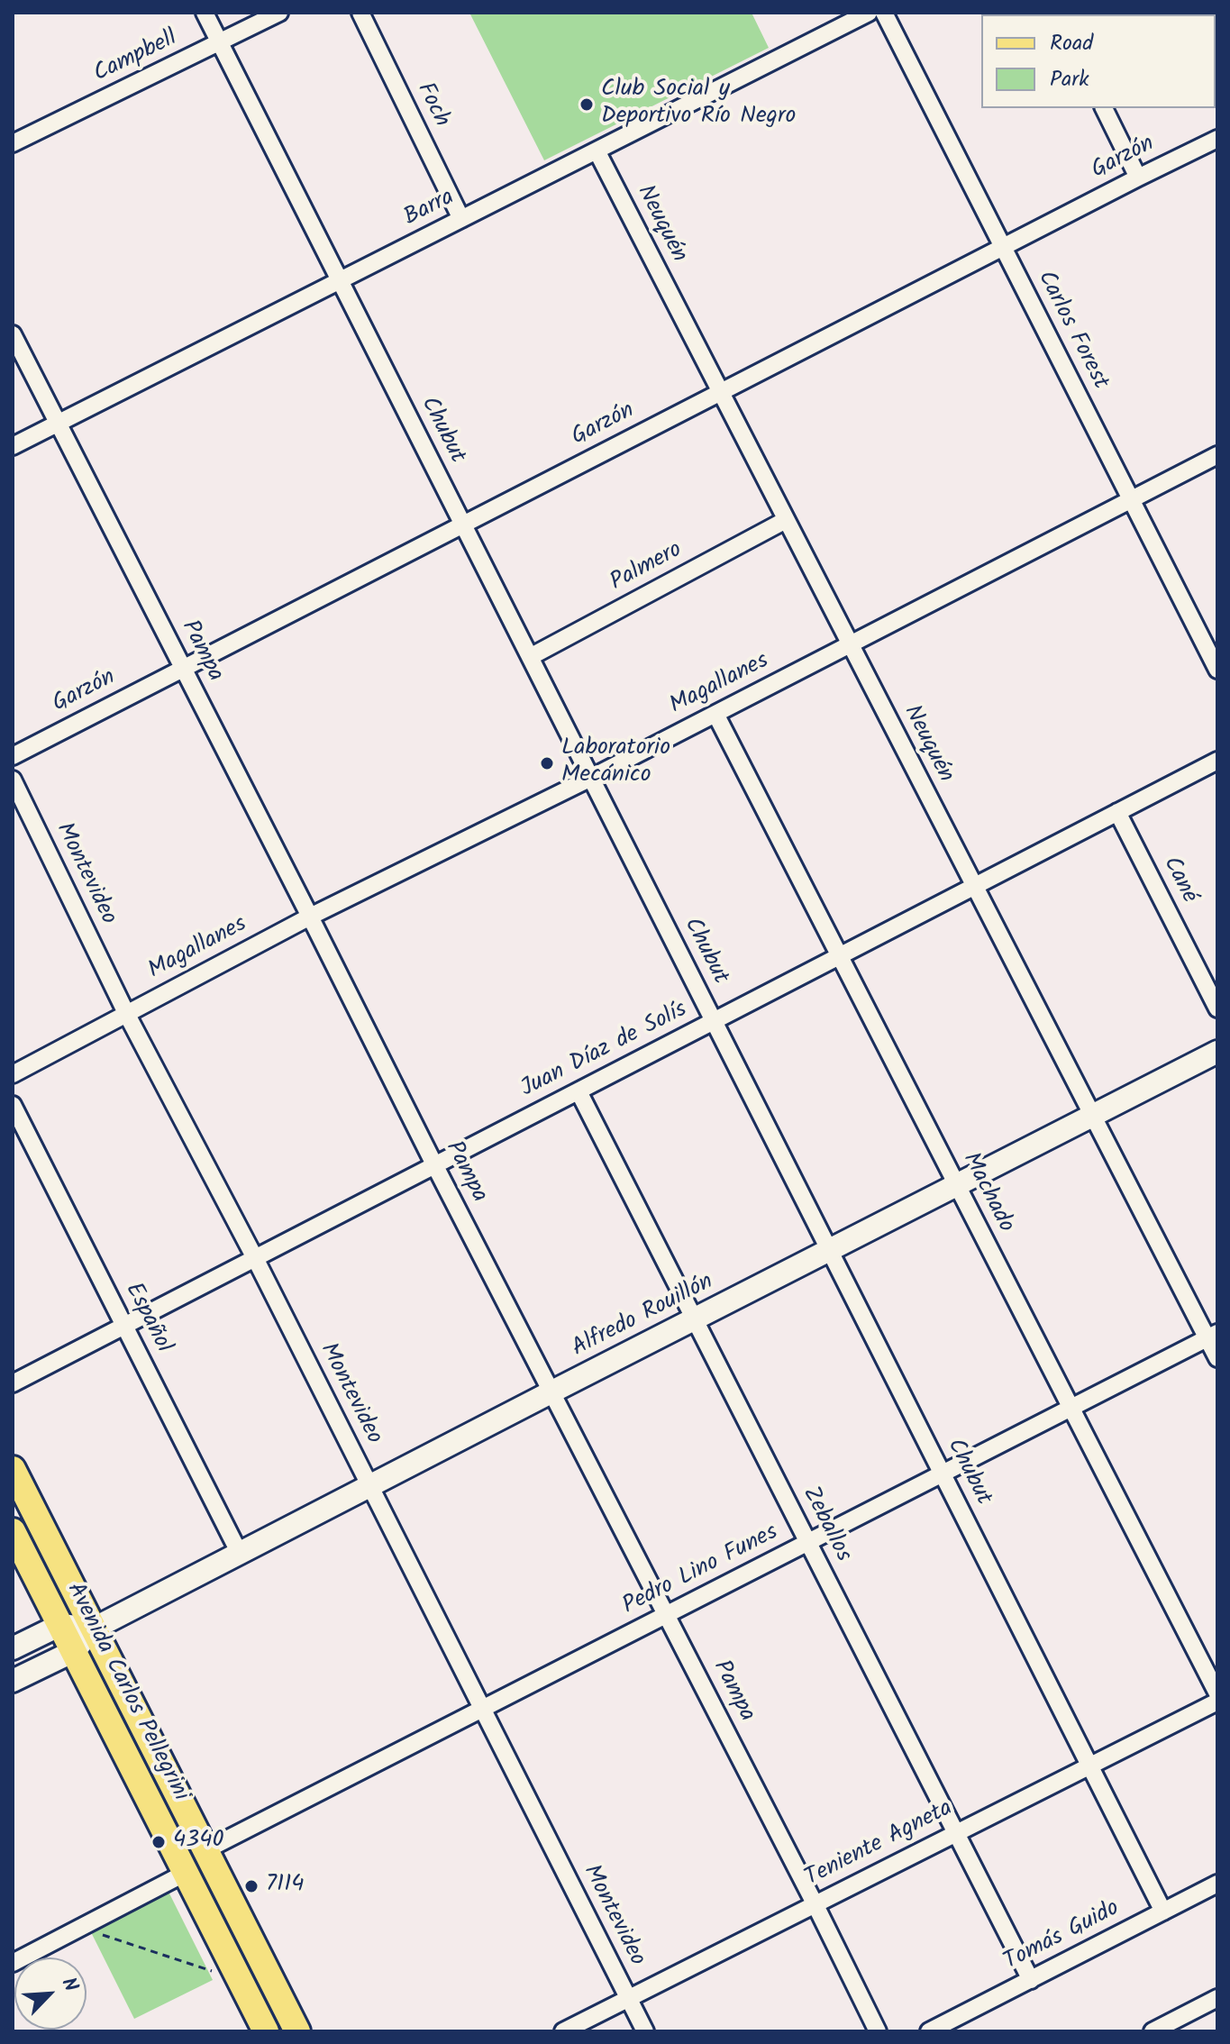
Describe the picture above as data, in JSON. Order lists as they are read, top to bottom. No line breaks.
{"streets":{"main road":["Avenida Carlos Pellegrini"],"street":["Campbell","Foch","Garzón","Barra","Neuquén","Carlos Forest","Chubut","Palmero","Pampa","Magallanes","Montevideo","Cané","Juan Díaz de Solís","Machado","Alfredo Rouillón","Español","Zeballos","Pedro Lino Funes","Teniente Agneta","Tomás Guido"]},"crossings":[["Campbell","Chubut"],["Foch","Barra"],["Garzón","Neuquén"],["Garzón","Carlos Forest"],["Garzón","Chubut"],["Garzón","Pampa"],["Barra","Neuquén"],["Barra","Chubut"],["Barra","Pampa"],["Neuquén","Palmero"],["Neuquén","Magallanes"],["Neuquén","Juan Díaz de Solís"],["Neuquén","Alfredo Rouillón"],["Neuquén","Pedro Lino Funes"],["Carlos Forest","Magallanes"],["Chubut","Palmero"],["Chubut","Magallanes"],["Chubut","Juan Díaz de Solís"],["Chubut","Alfredo Rouillón"],["Chubut","Pedro Lino Funes"],["Chubut","Teniente Agneta"],["Chubut","Tomás Guido"],["Pampa","Magallanes"],["Pampa","Juan Díaz de Solís"],["Pampa","Alfredo Rouillón"],["Pampa","Pedro Lino Funes"],["Pampa","Teniente Agneta"],["Magallanes","Montevideo"],["Magallanes","Machado"],["Montevideo","Juan Díaz de Solís"],["Montevideo","Alfredo Rouillón"],["Montevideo","Pedro Lino Funes"],["Montevideo","Teniente Agneta"],["Cané","Juan Díaz de Solís"],["Juan Díaz de Solís","Machado"],["Juan Díaz de Solís","Español"],["Juan Díaz de Solís","Zeballos"],["Machado","Alfredo Rouillón"],["Machado","Pedro Lino Funes"],["Alfredo Rouillón","Español"],["Alfredo Rouillón","Zeballos"],["Alfredo Rouillón","Avenida Carlos Pellegrini"],["Zeballos","Pedro Lino Funes"],["Zeballos","Teniente Agneta"],["Zeballos","Tomás Guido"],["Pedro Lino Funes","Avenida Carlos Pellegrini"]],"places":["Club Social y Deportivo Río Negro","Laboratorio Mecánico","4340","7114"],"legend":["Road","Park"],"north":"top right"}
